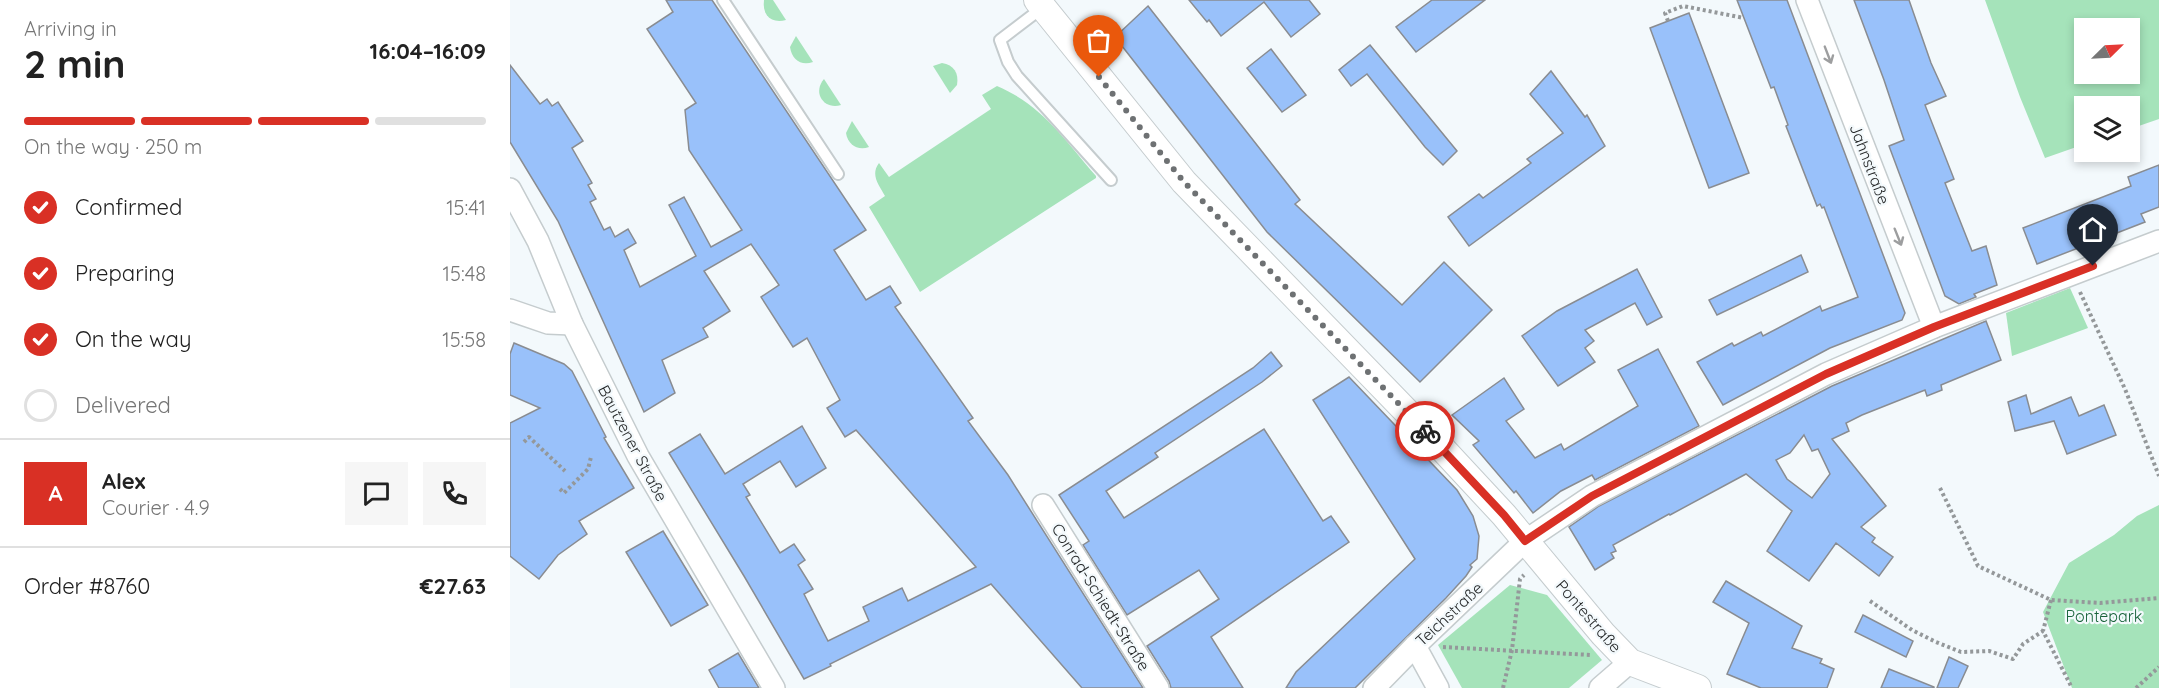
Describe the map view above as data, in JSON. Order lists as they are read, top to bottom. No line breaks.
{"streets":{"street":["Jahnstraße","Bautzener Straße","Conrad-Schiedt-Straße","Teichstraße","Pontestraße"]},"crossings":[["Jahnstraße","Teichstraße"],["Teichstraße","Pontestraße"]],"one_way":["Jahnstraße"],"parks":["Pontepark"],"north":"top right","page":{"heading":["2 min","Arriving in","16:04–16:09"],"panel":["Alex","Courier · 4.9","Order #8760","€27.63"],"bar":"On the way · 250 m","list":[["Confirmed","15:41"],["Preparing","15:48"],["On the way","15:58"],"Delivered"],"round":"A"}}
